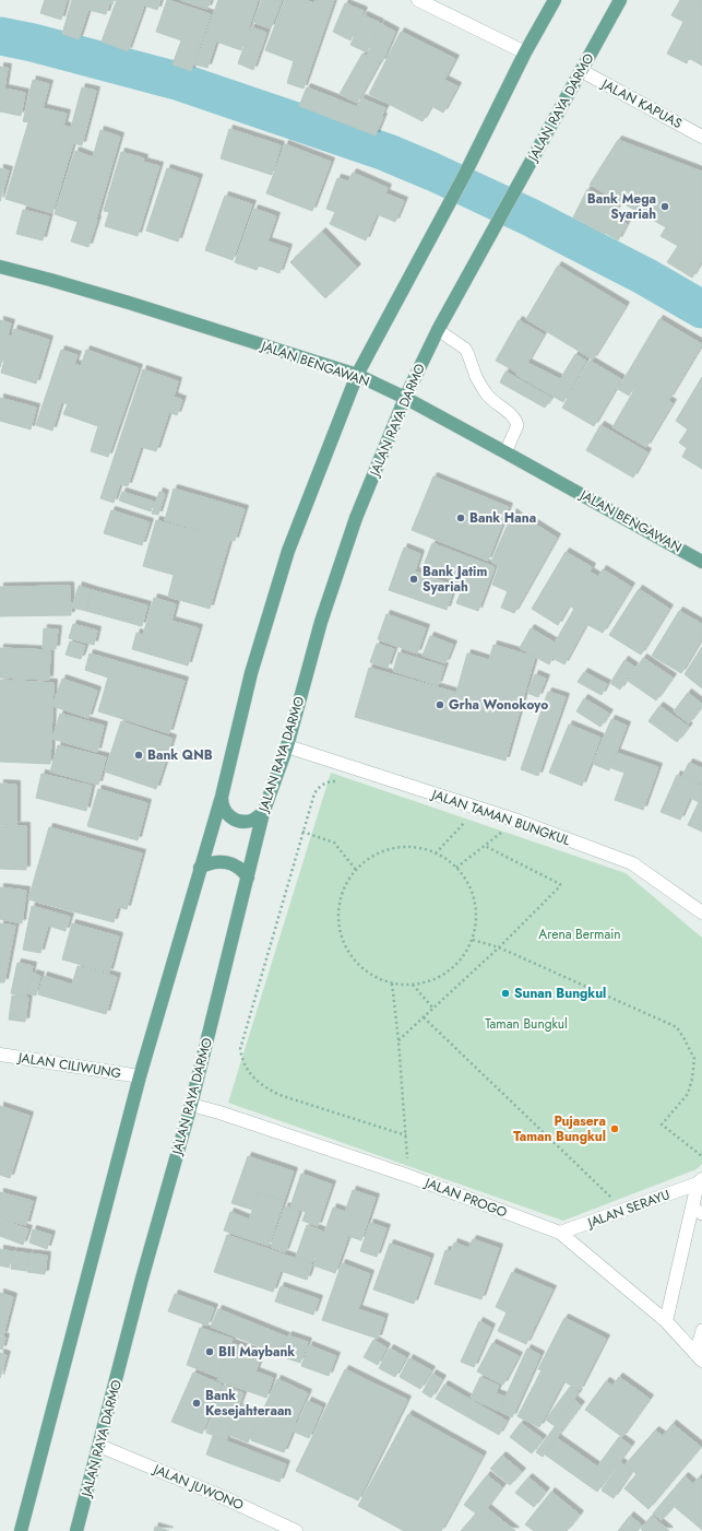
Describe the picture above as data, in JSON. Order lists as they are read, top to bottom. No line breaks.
{"streets":{"main road":["JALAN RAYA DARMO","JALAN BENGAWAN"],"street":["JALAN KAPUAS","JALAN TAMAN BUNGKUL","JALAN CILIWUNG","JALAN PROGO","JALAN SERAYU","JALAN JUWONO"]},"crossings":[["JALAN KAPUAS","JALAN RAYA DARMO"],["JALAN RAYA DARMO","JALAN BENGAWAN"],["JALAN RAYA DARMO","JALAN TAMAN BUNGKUL"],["JALAN RAYA DARMO","JALAN PROGO"],["JALAN RAYA DARMO","JALAN JUWONO"],["JALAN PROGO","JALAN SERAYU"]],"parks":["Arena Bermain","Taman Bungkul"],"places":["Bank Mega Syariah","Bank Hana","Bank Jatim Syariah","Grha Wonokoyo","Bank QNB","Sunan Bungkul","Pujasera Taman Bungkul","BII Maybank","Bank Kesejahteraan"]}
